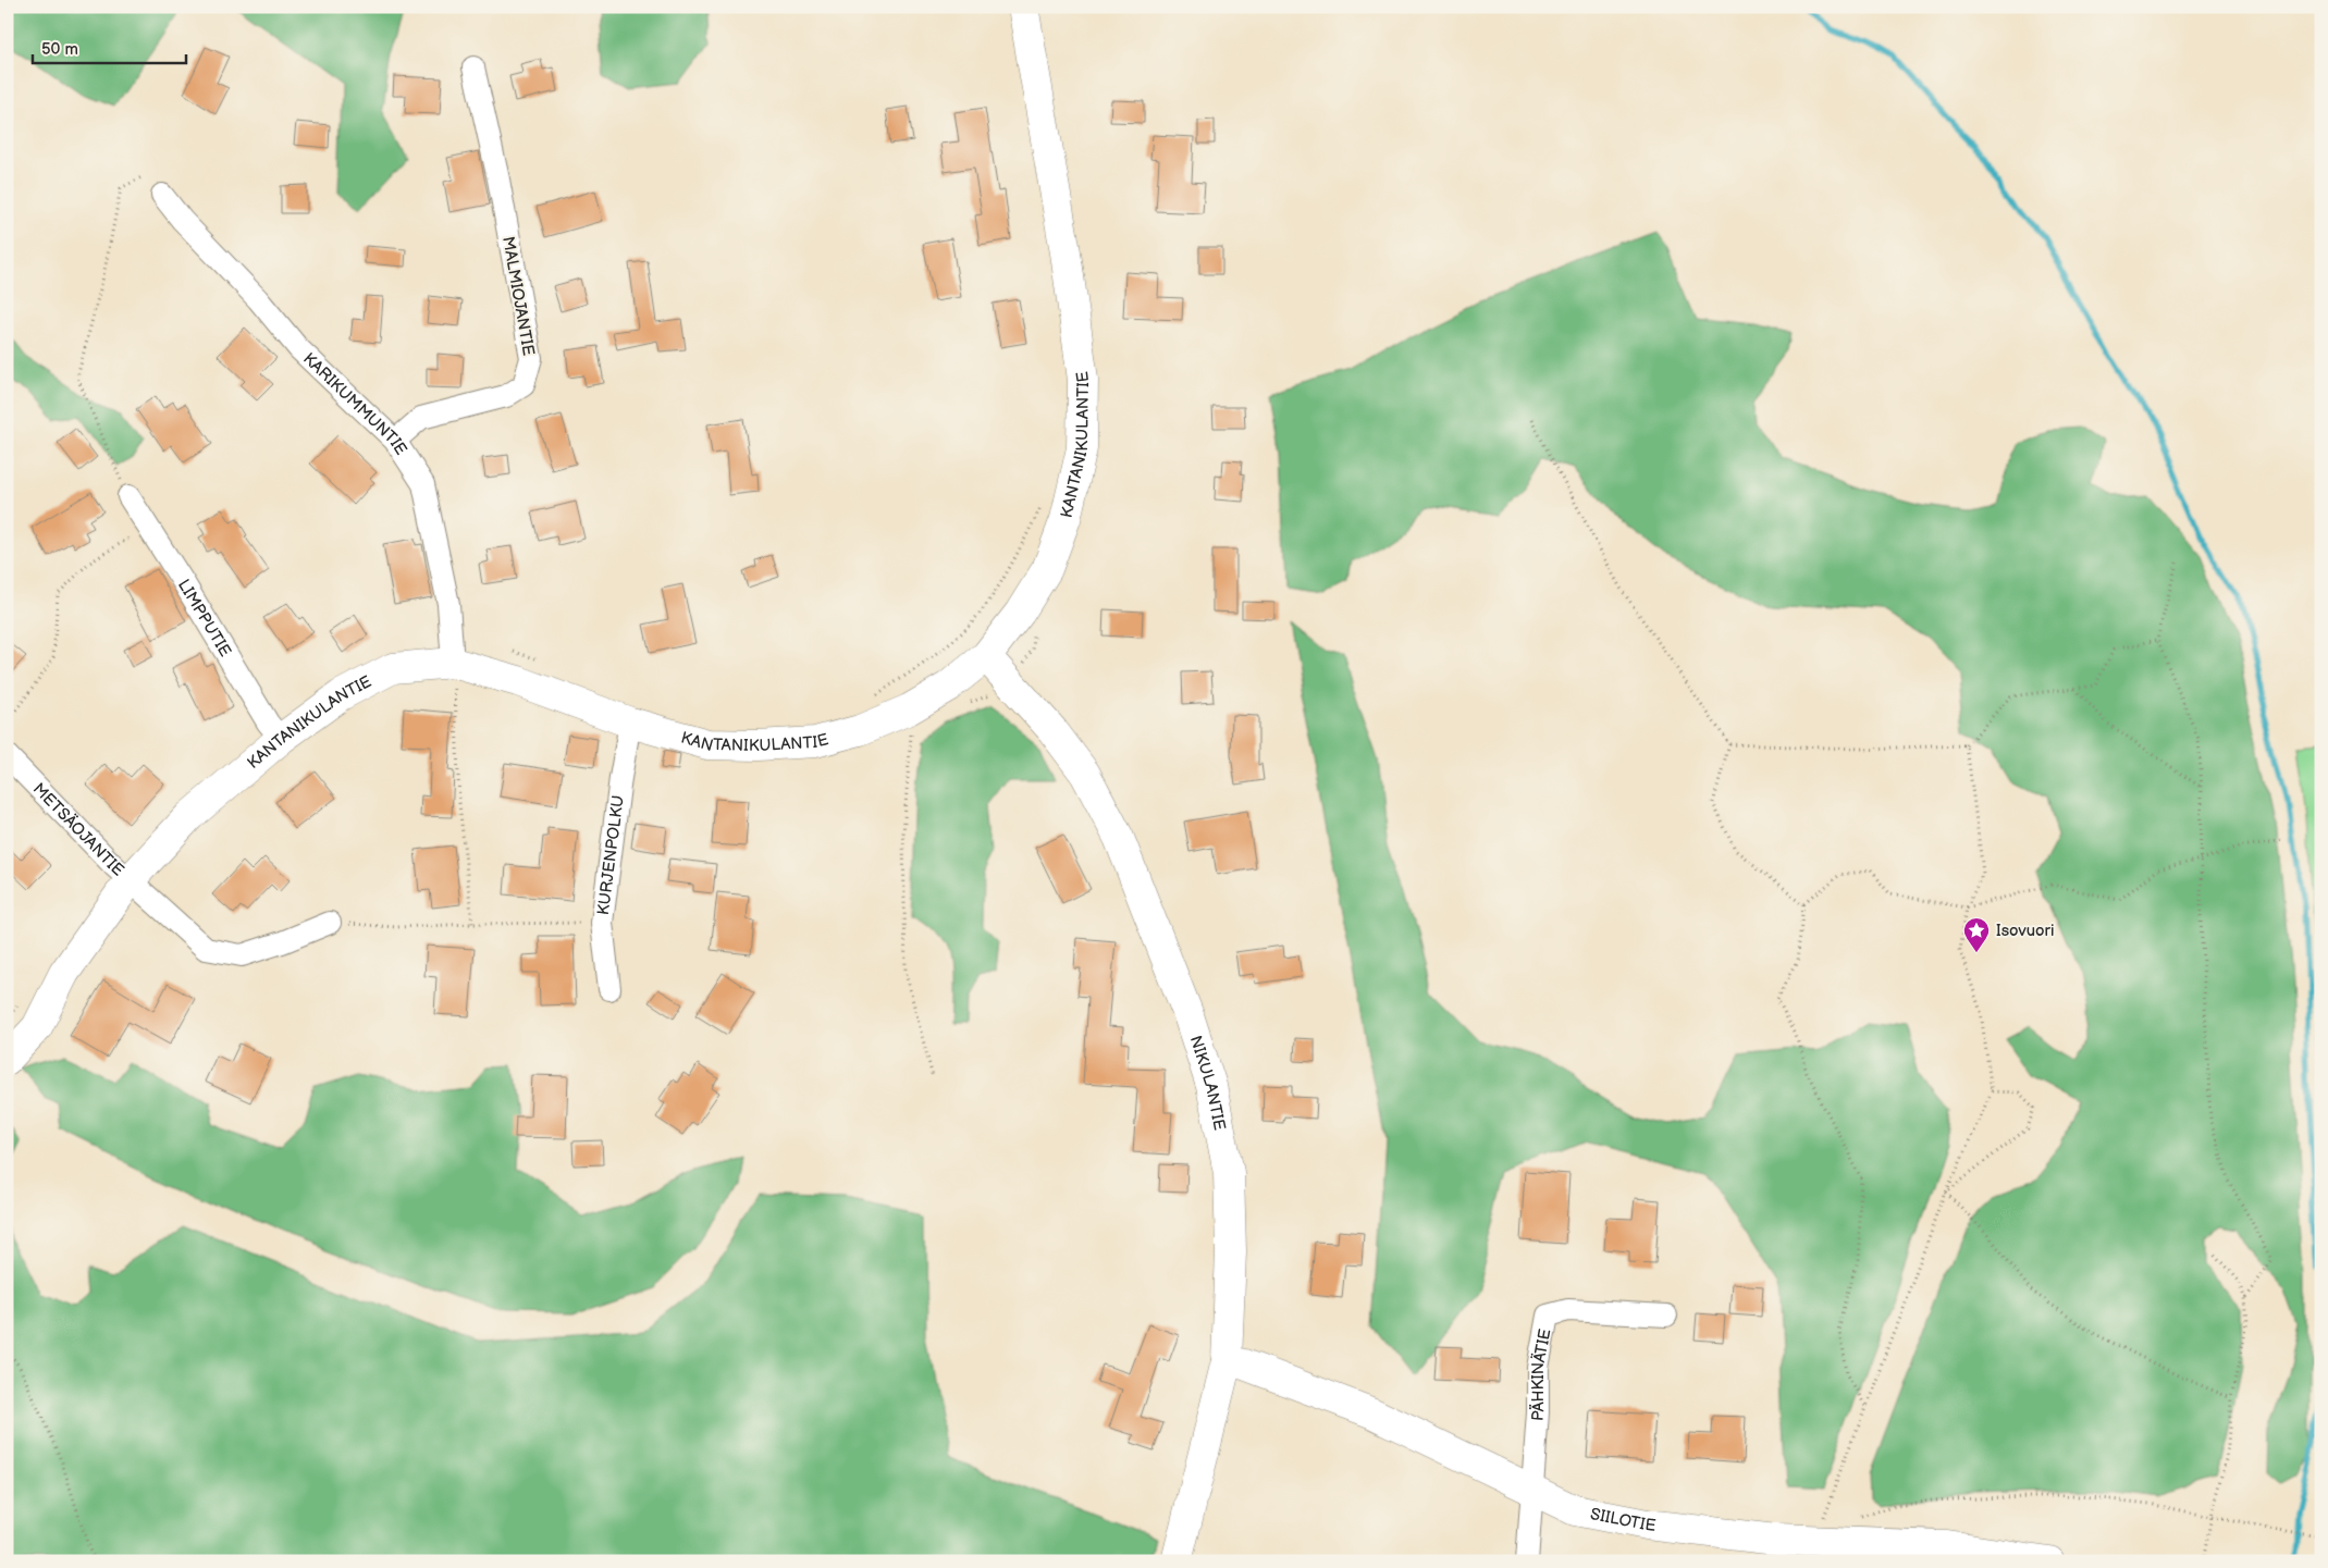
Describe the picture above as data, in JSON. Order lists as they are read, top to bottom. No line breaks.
{"streets":{"street":["MALMIOJANTIE","KARIKUMMUNTIE","KANTANIKULANTIE","LIMPPUTIE","METSÄOJANTIE","KURJENPOLKU","NIKULANTIE","PÄHKINÄTIE","SIILOTIE"]},"crossings":[["MALMIOJANTIE","KARIKUMMUNTIE"],["KARIKUMMUNTIE","KANTANIKULANTIE"],["KANTANIKULANTIE","LIMPPUTIE"],["KANTANIKULANTIE","METSÄOJANTIE"],["KANTANIKULANTIE","KURJENPOLKU"],["KANTANIKULANTIE","NIKULANTIE"],["NIKULANTIE","SIILOTIE"],["PÄHKINÄTIE","SIILOTIE"]],"places":{"place":["Isovuori"]},"scale_bar":"50 m"}
